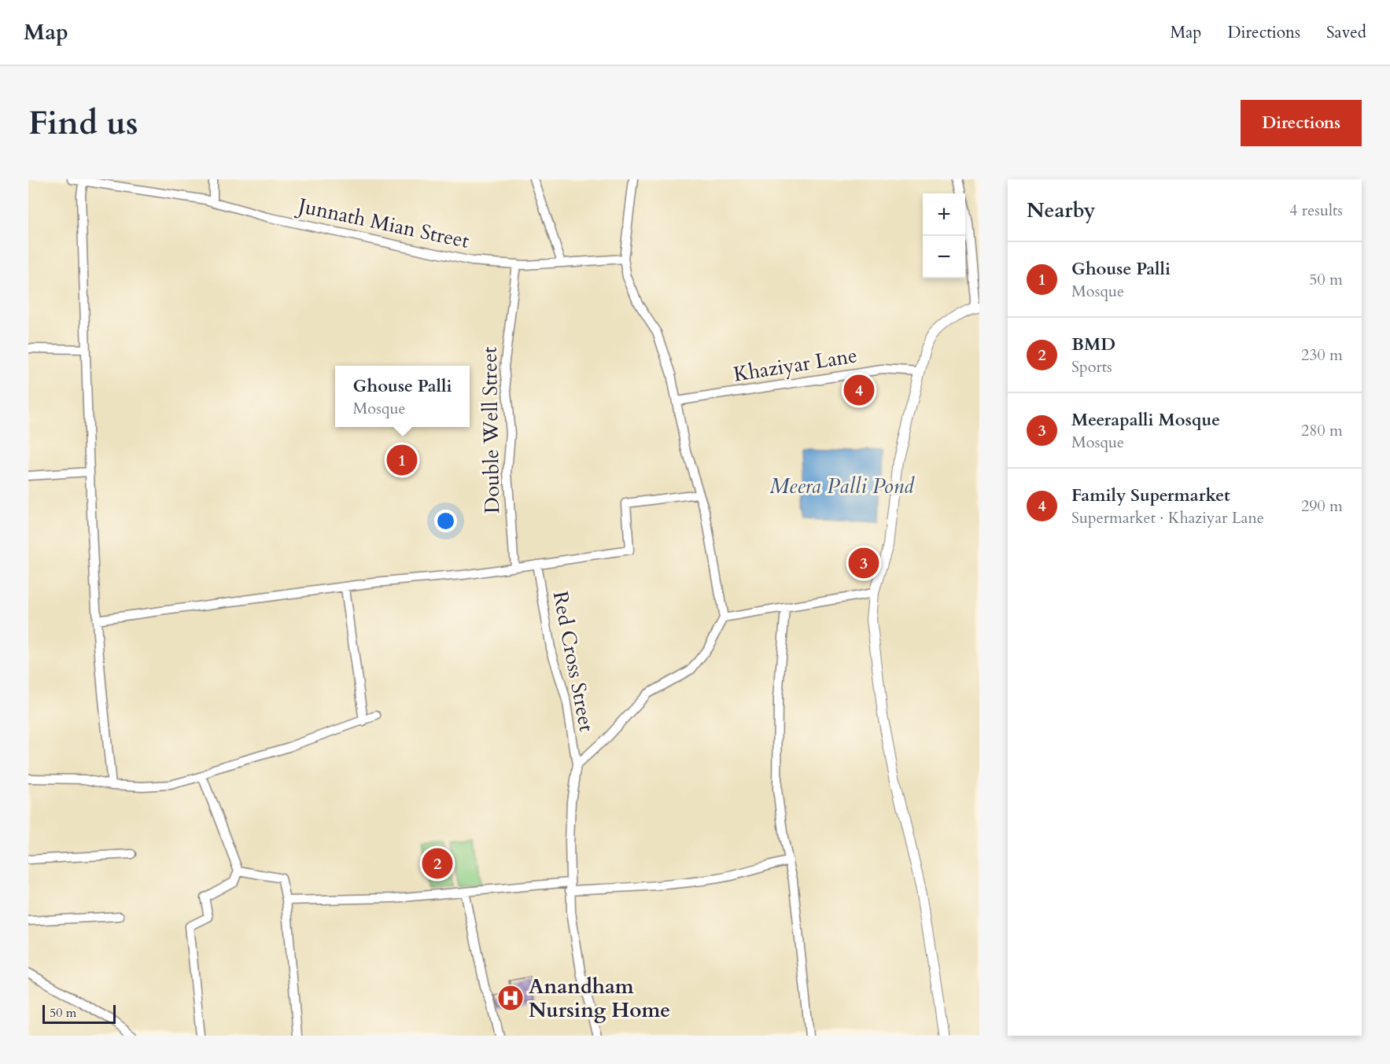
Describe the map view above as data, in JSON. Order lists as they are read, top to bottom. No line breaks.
{"streets":{"street":["Junnath Mian Street","Khaziyar Lane","Double Well Street","Red Cross Street"]},"crossings":[["Junnath Mian Street","Double Well Street"]],"water":["Meera Palli Pond"],"places":{"hospital":["Anandham Nursing Home"]},"scale_bar":"50 m","page":{"header":"Map","nav":["Map","Directions","Saved"],"buttons":"Directions","title":"Find us","heading":["Nearby","4 results"],"map_buttons":["+","−"],"list":[{"mark":"1","name":"Ghouse Palli","note":"Mosque","value":"50 m"},{"mark":"2","name":"BMD","note":"Sports","value":"230 m"},{"mark":"3","name":"Meerapalli Mosque","note":"Mosque","value":"280 m"},{"mark":"4","name":"Family Supermarket","note":"Supermarket · Khaziyar Lane","value":"290 m"}],"popup":["Ghouse Palli","Mosque"],"pins":["4","1","3","2"],"scale":"50 m"}}
